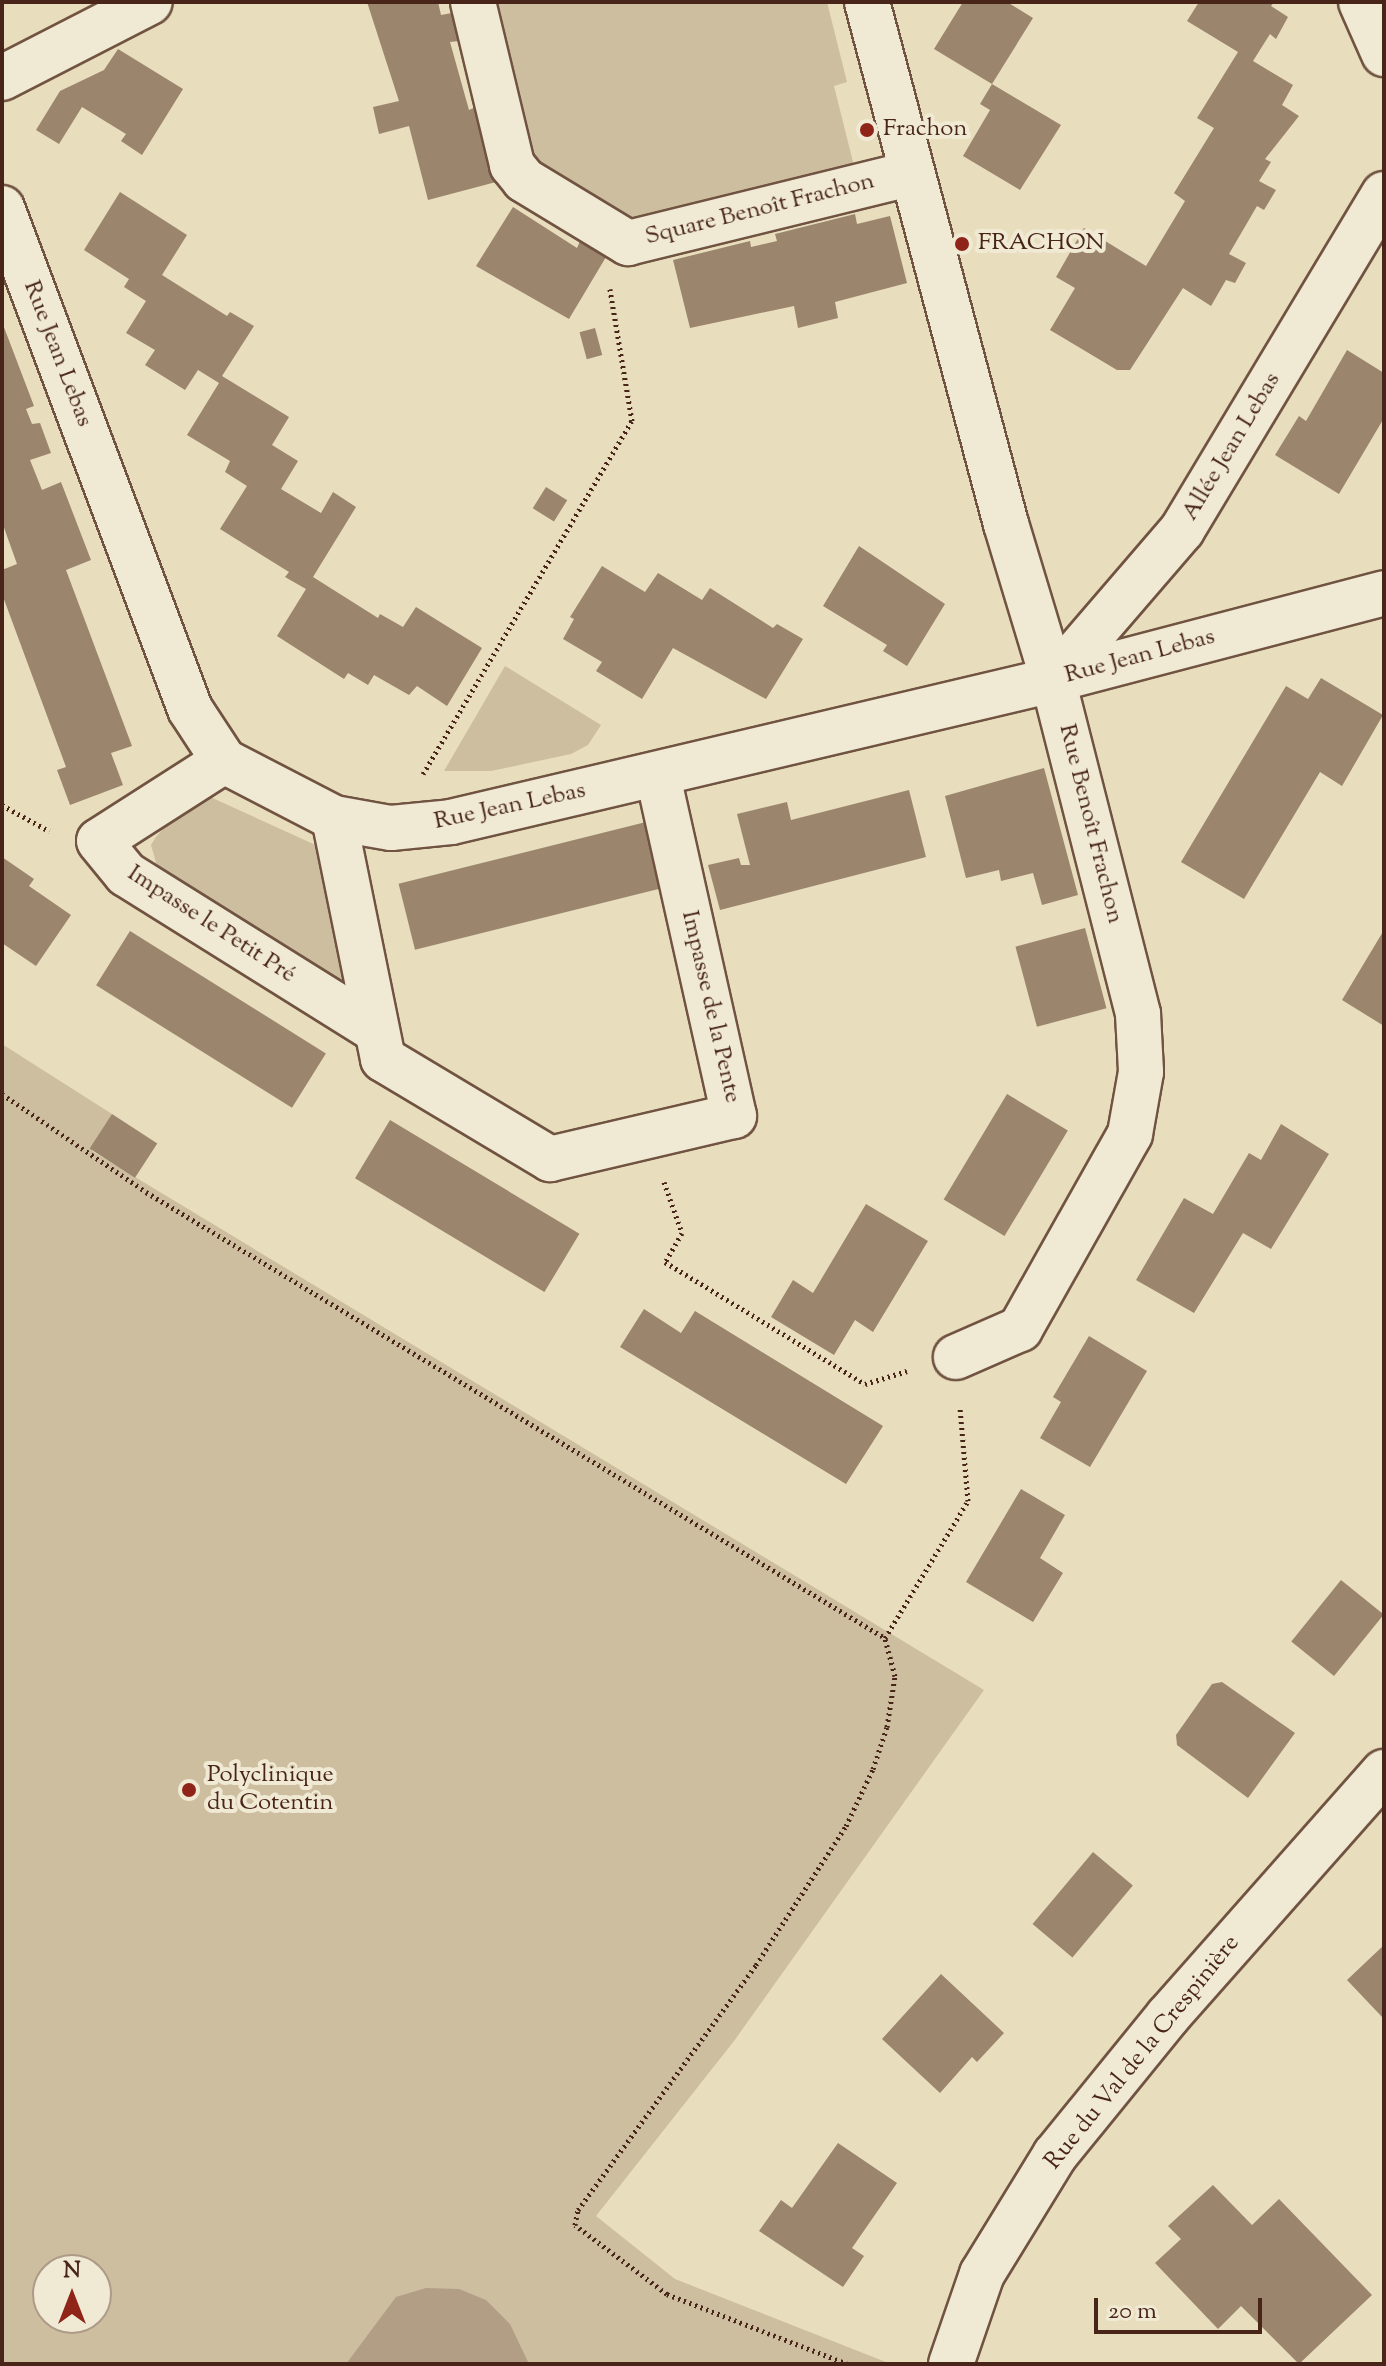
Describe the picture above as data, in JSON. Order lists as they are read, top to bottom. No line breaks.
{"streets":{"street":["Square Benoît Frachon","Rue Jean Lebas","Allée Jean Lebas","Rue Benoît Frachon","Impasse le Petit Pré","Impasse de la Pente","Rue du Val de la Crespinière"]},"crossings":[["Square Benoît Frachon","Rue Benoît Frachon"],["Rue Jean Lebas","Allée Jean Lebas"],["Rue Jean Lebas","Rue Benoît Frachon"],["Rue Jean Lebas","Impasse le Petit Pré"],["Rue Jean Lebas","Impasse de la Pente"],["Allée Jean Lebas","Rue Benoît Frachon"],["Impasse le Petit Pré","Impasse de la Pente"]],"places":["Frachon","FRACHON","Polyclinique du Cotentin"],"scale_bar":"20 m","north":"top"}
